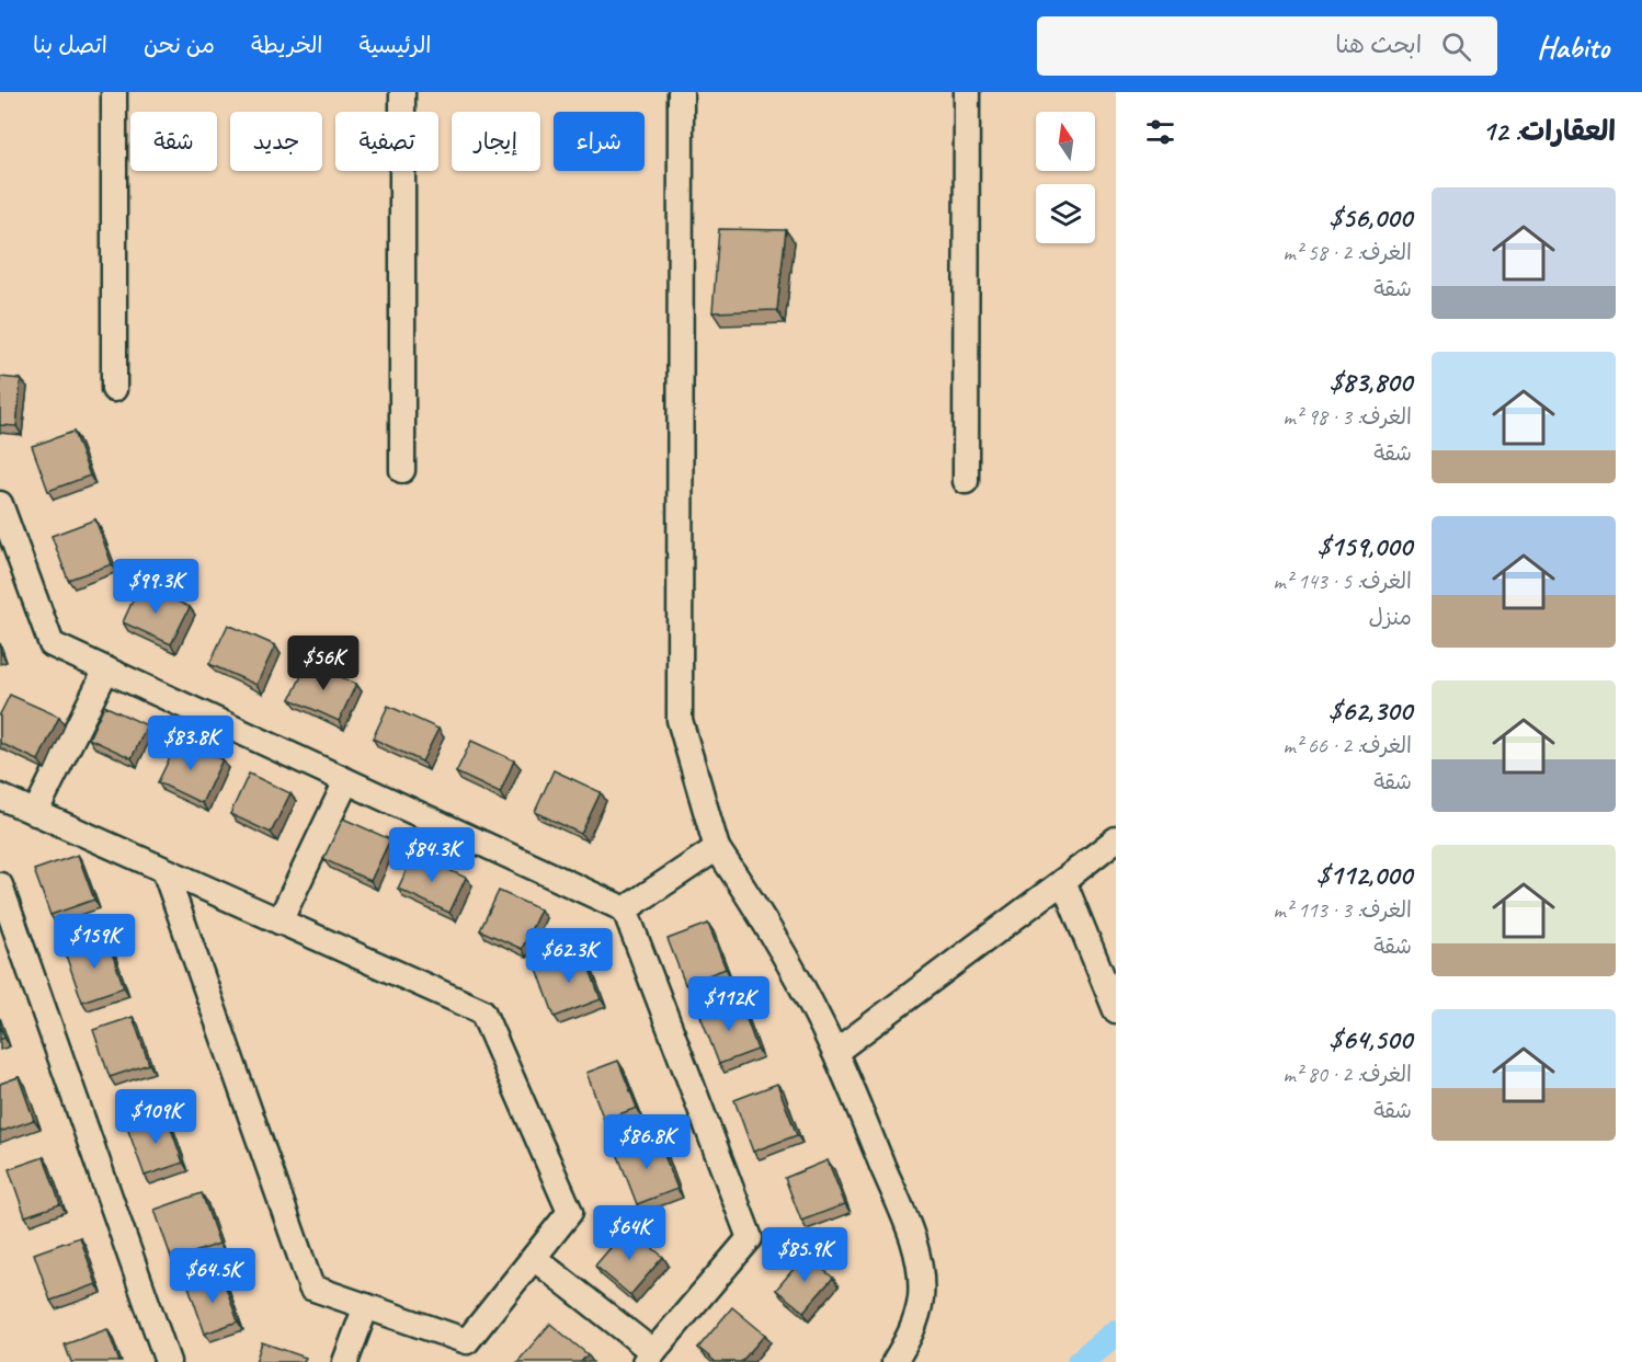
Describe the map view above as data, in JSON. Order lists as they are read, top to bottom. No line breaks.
{"north":"top","page":{"header":"Habito","search":"ابحث هنا","nav":["الرئيسية","الخريطة","من نحن","اتصل بنا"],"heading":"العقارات: 12","chip":["شراء","إيجار","تصفية","جديد","شقة"],"list":[{"name":"$56,000","note":"الغرف: 2 · 58 m² · شقة"},{"name":"$83,800","note":"الغرف: 3 · 98 m² · شقة"},{"name":"$159,000","note":"الغرف: 5 · 143 m² · منزل"},{"name":"$62,300","note":"الغرف: 2 · 66 m² · شقة"},{"name":"$112,000","note":"الغرف: 3 · 113 m² · شقة"},{"name":"$64,500","note":"الغرف: 2 · 80 m² · شقة"}],"price":["$99.3K","$56K","$83.8K","$84.3K","$159K","$62.3K","$112K","$109K","$86.8K","$64K","$85.9K","$64.5K"]}}
